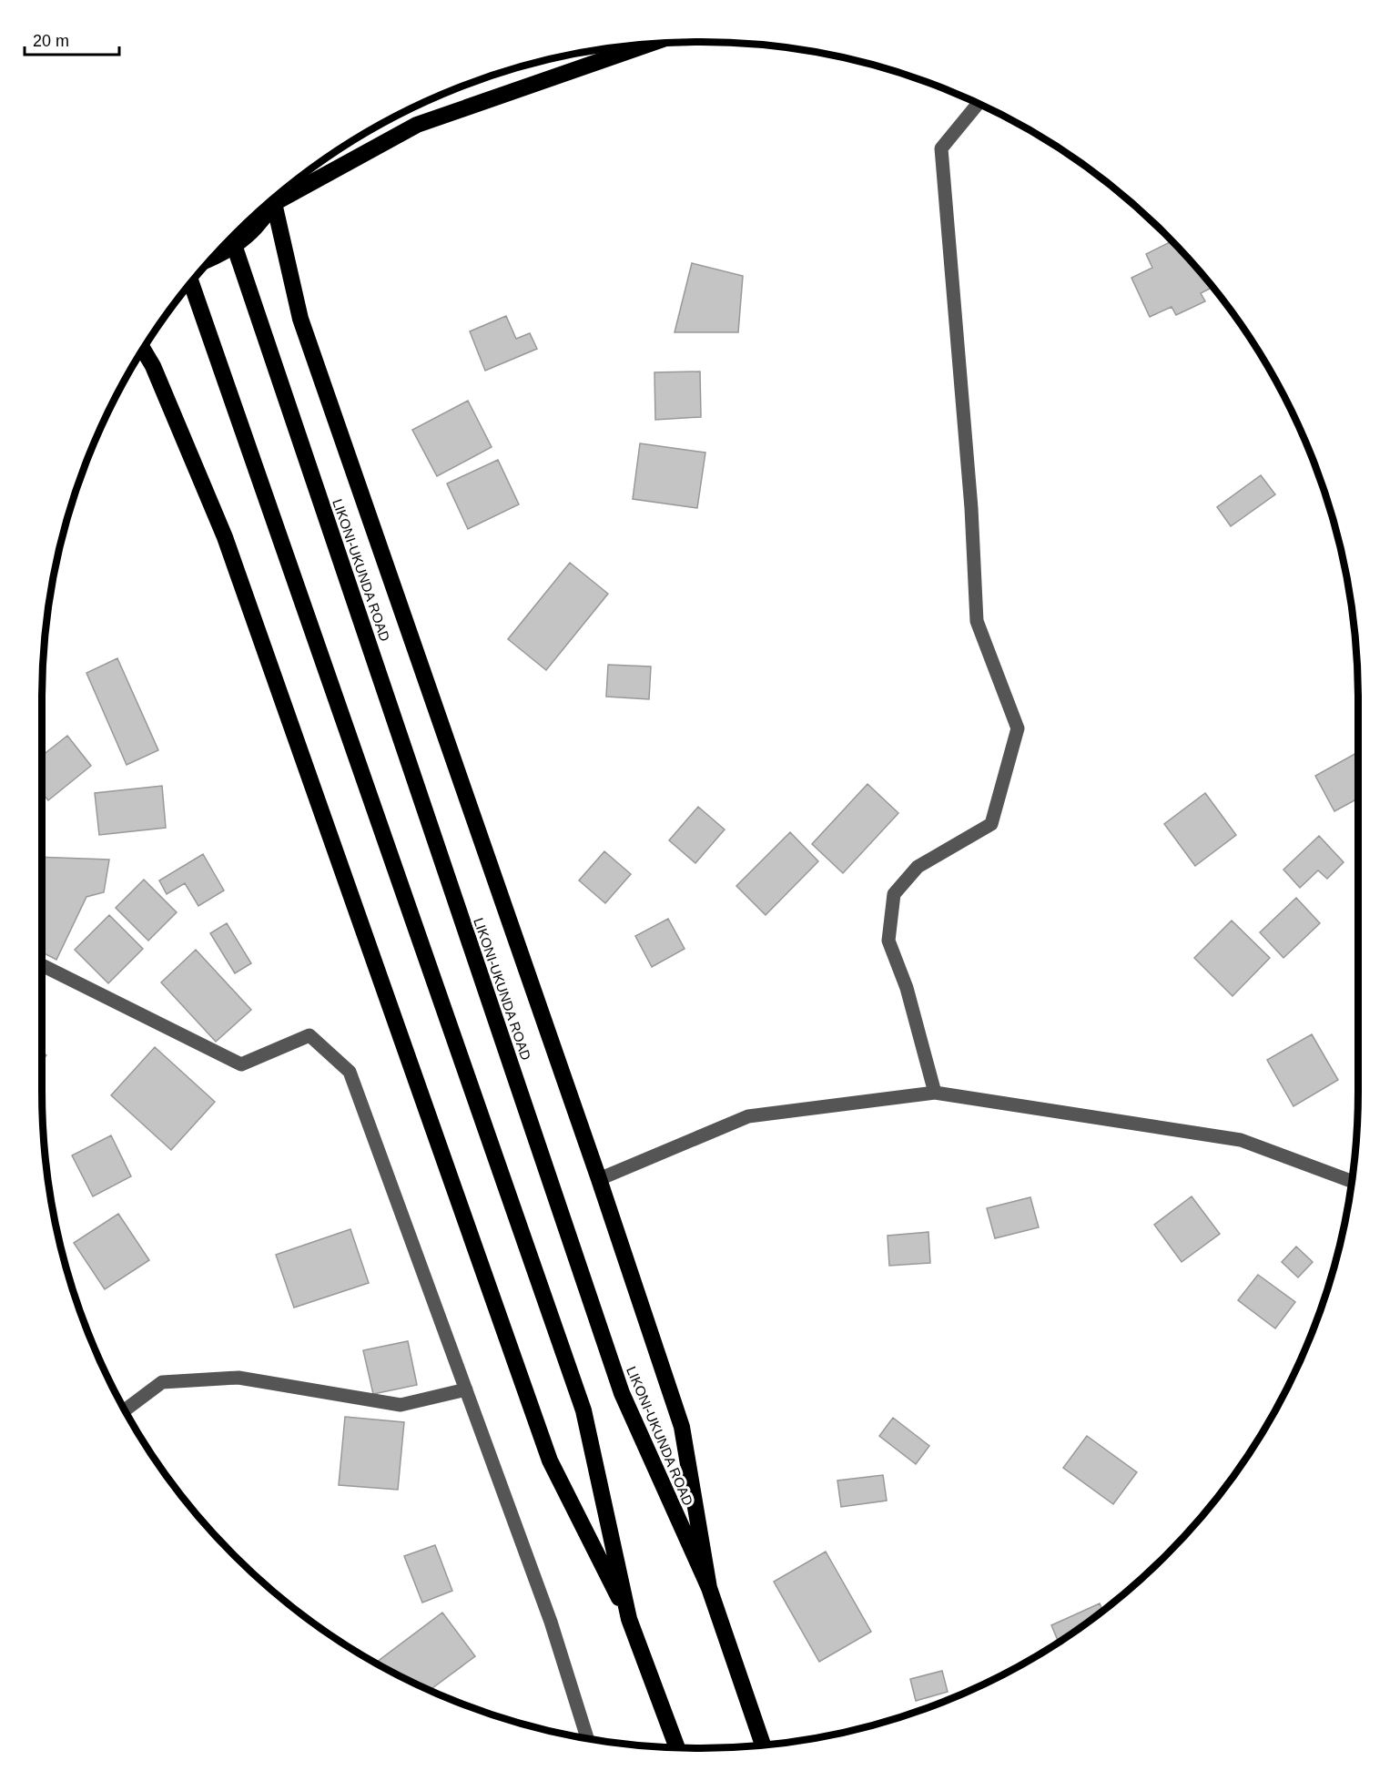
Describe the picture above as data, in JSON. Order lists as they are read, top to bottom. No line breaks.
{"streets":{"highway":["LIKONI-UKUNDA ROAD"]},"scale_bar":"20 m"}
